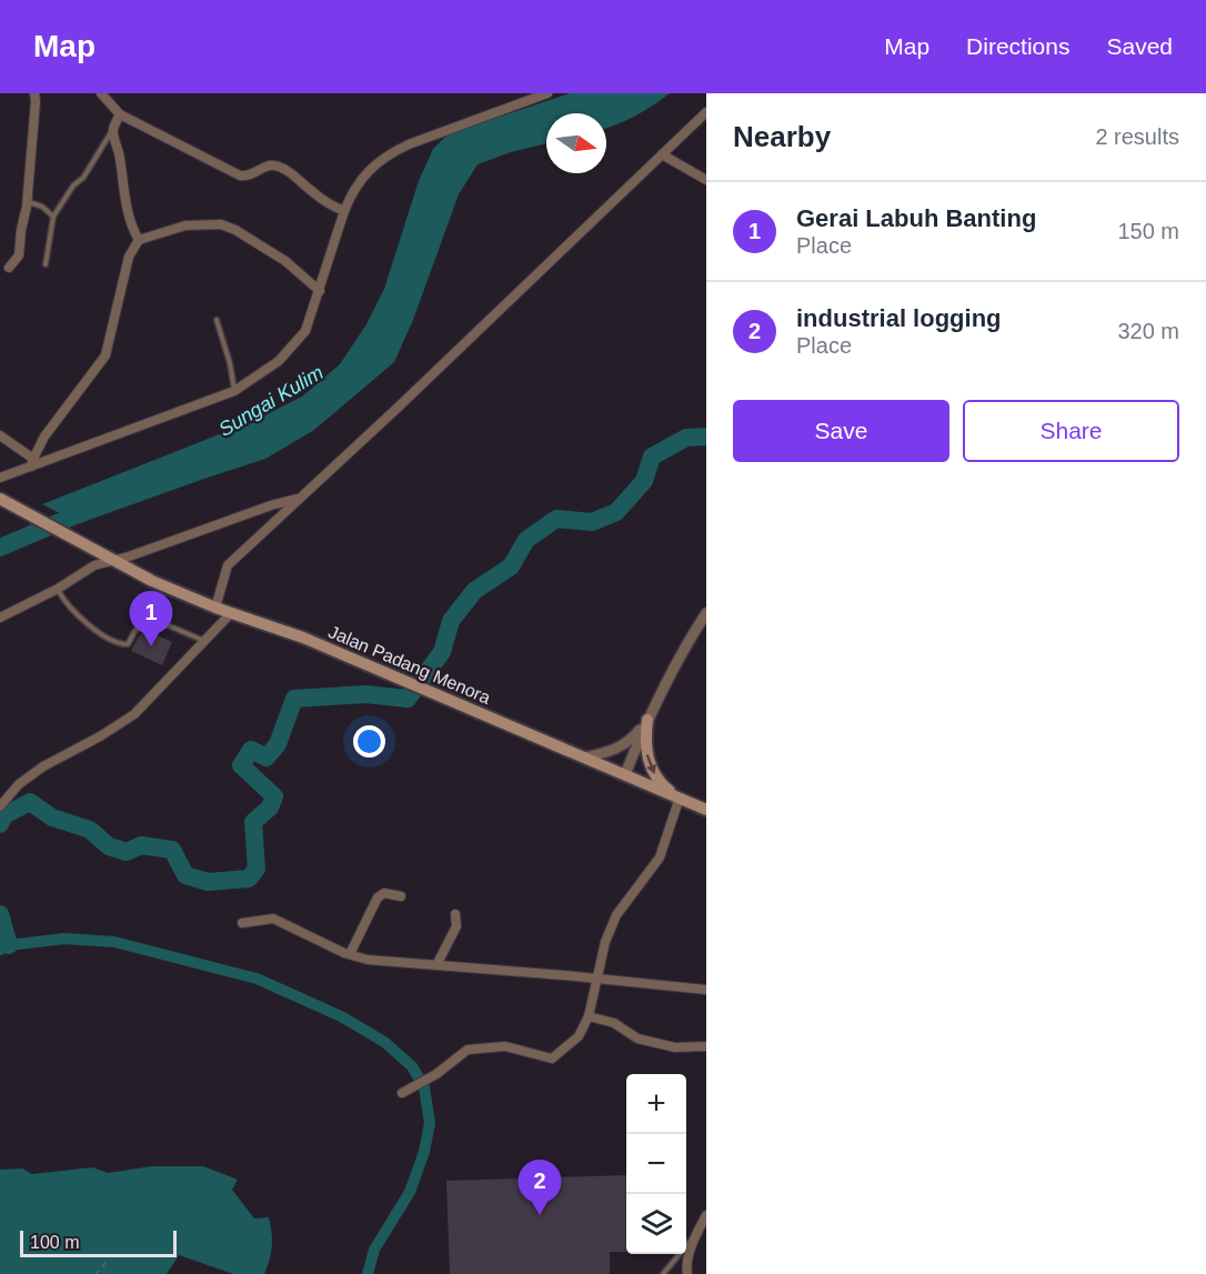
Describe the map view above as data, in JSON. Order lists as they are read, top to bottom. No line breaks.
{"streets":{"main road":["Jalan Padang Menora"]},"water":["Sungai Kulim"],"scale_bar":"100 m","north":"right","page":{"header":"Map","nav":["Map","Directions","Saved"],"heading":["Nearby","2 results"],"list":[{"mark":"1","name":"Gerai Labuh Banting","note":"Place","value":"150 m"},{"mark":"2","name":"industrial logging","note":"Place","value":"320 m"}],"buttons":["Save","Share"],"pins":["1","2"],"map_buttons":["+","−"],"scale":"100 m"}}
